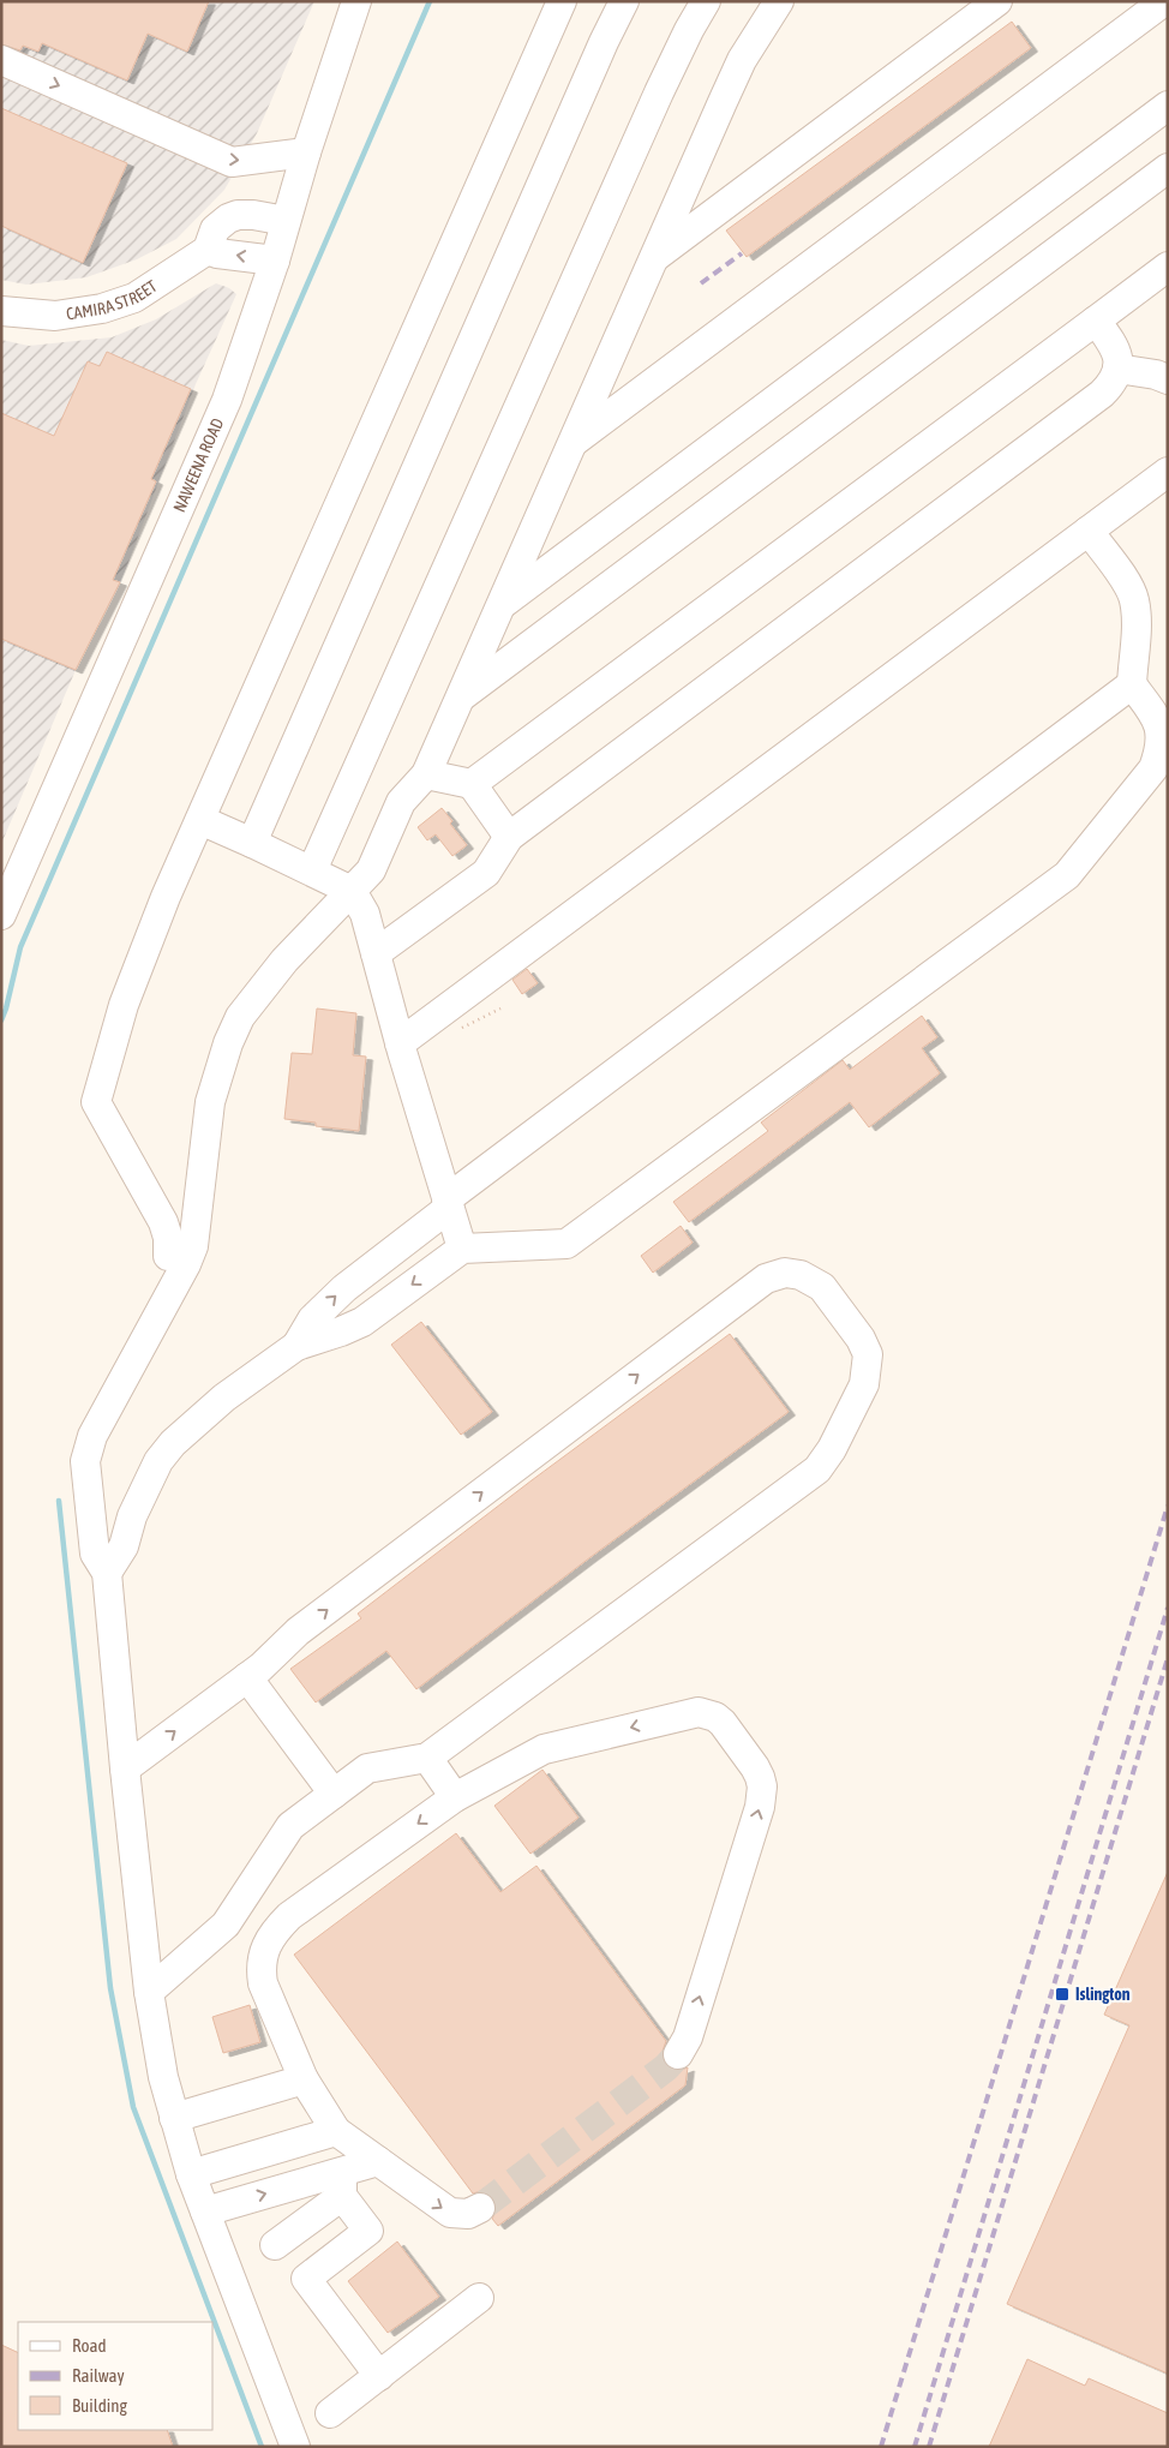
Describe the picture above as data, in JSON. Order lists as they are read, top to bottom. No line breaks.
{"streets":{"street":["CAMIRA STREET","NAWEENA ROAD"]},"crossings":[["CAMIRA STREET","NAWEENA ROAD"]],"places":{"transit":["Islington"]},"legend":["Road","Railway","Building"]}
